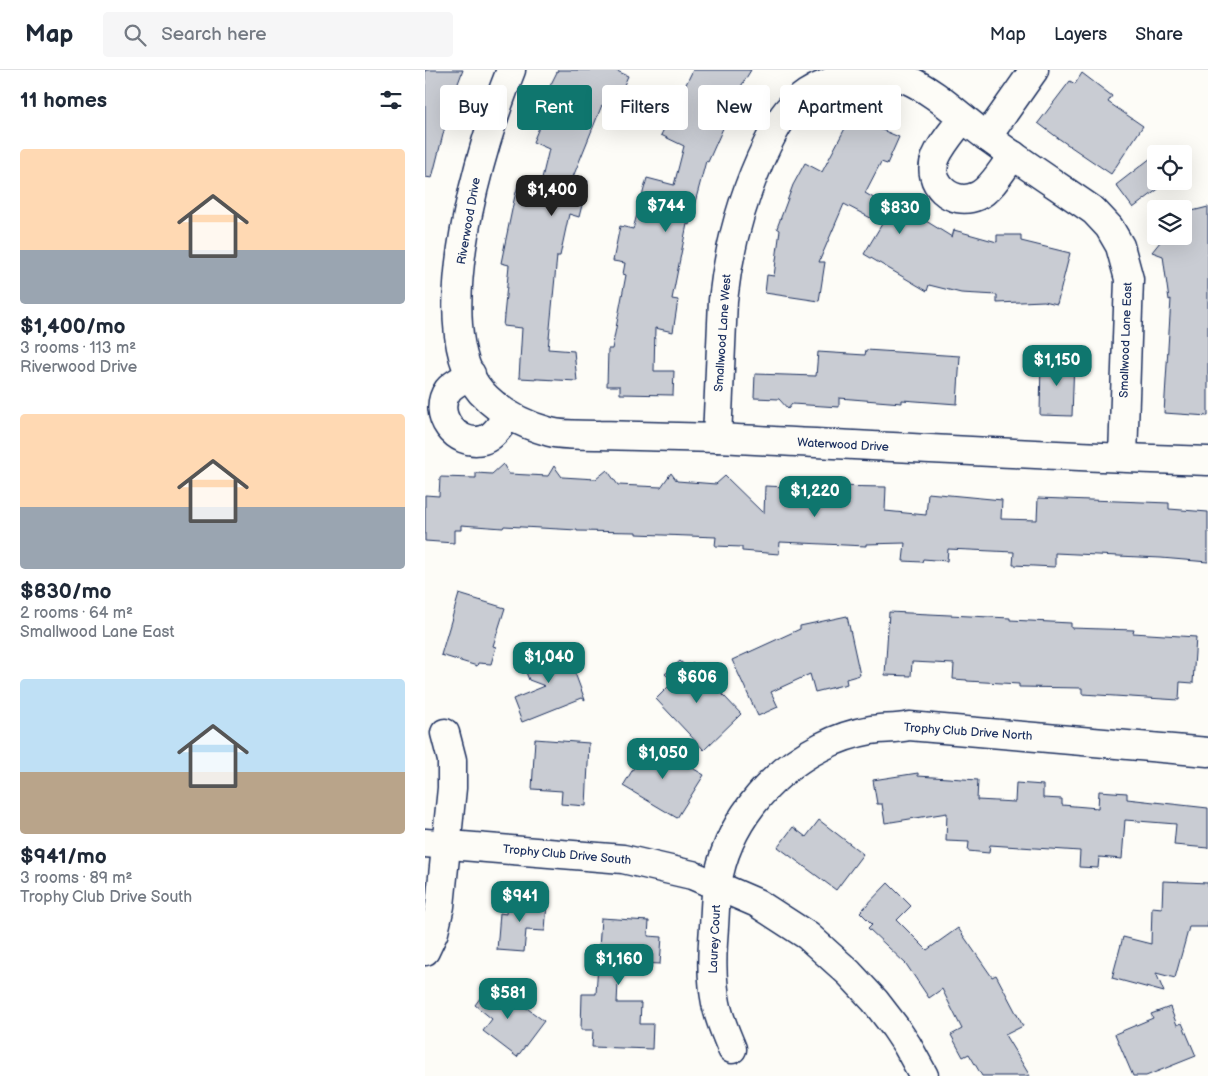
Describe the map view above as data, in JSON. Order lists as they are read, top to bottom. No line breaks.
{"streets":{"street":["Riverwood Drive","Smallwood Lane West","Smallwood Lane East","Waterwood Drive","Trophy Club Drive North","Trophy Club Drive South","Laurey Court"]},"crossings":[["Riverwood Drive","Waterwood Drive"],["Smallwood Lane West","Smallwood Lane East"],["Smallwood Lane West","Waterwood Drive"],["Smallwood Lane East","Waterwood Drive"],["Trophy Club Drive North","Trophy Club Drive South"],["Trophy Club Drive North","Laurey Court"],["Trophy Club Drive South","Laurey Court"]],"page":{"header":"Map","search":"Search here","nav":["Map","Layers","Share"],"heading":"11 homes","chip":["Buy","Rent","Filters","New","Apartment"],"list":[{"name":"$1,400/mo","note":"3 rooms · 113 m² · Riverwood Drive"},{"name":"$830/mo","note":"2 rooms · 64 m² · Smallwood Lane East"},{"name":"$941/mo","note":"3 rooms · 89 m² · Trophy Club Drive South"}],"price":["$1,400","$744","$830","$1,150","$1,220","$1,040","$606","$1,050","$941","$1,160","$581"]}}
